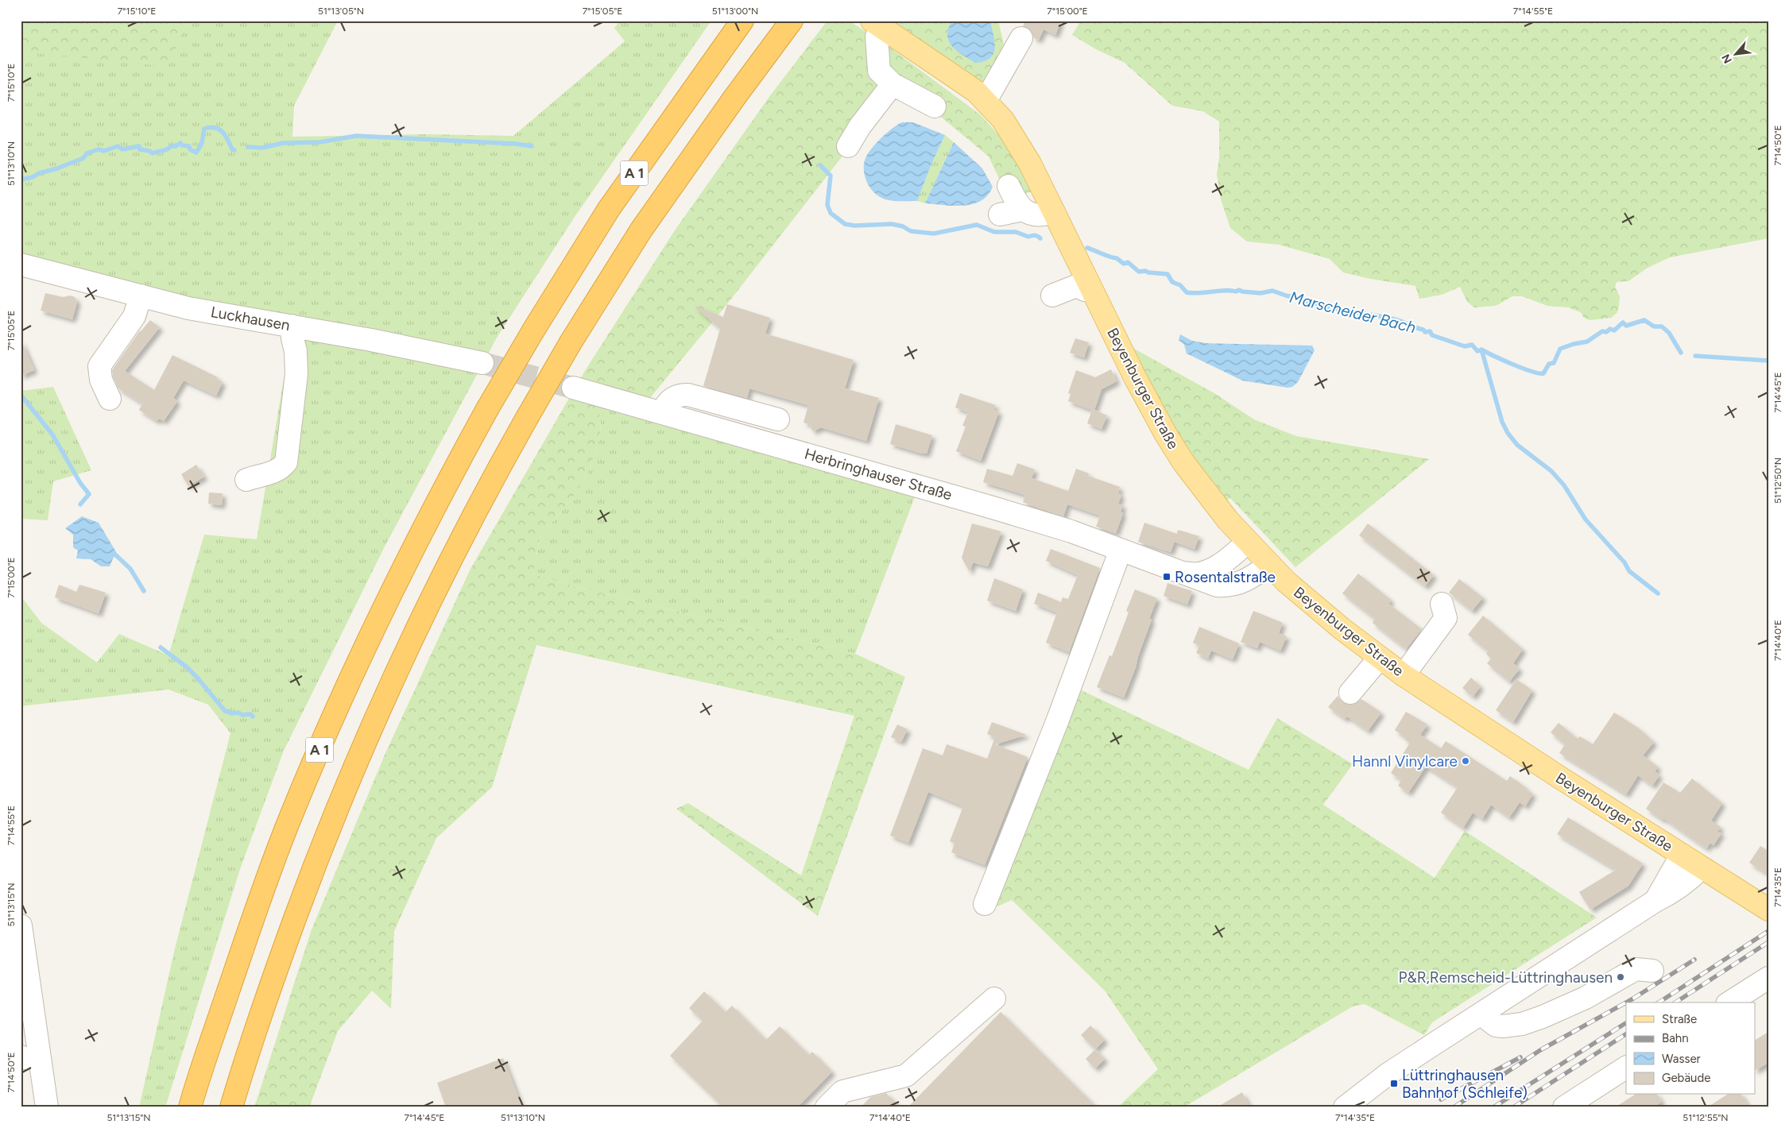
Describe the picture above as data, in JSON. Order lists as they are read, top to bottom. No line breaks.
{"streets":{"highway":["A 1"],"main road":["Beyenburger Straße"],"street":["Luckhausen","Herbringhauser Straße"]},"crossings":[["Beyenburger Straße","Herbringhauser Straße"]],"water":["Marscheider Bach"],"places":{"transit":["Rosentalstraße","Lüttringhausen Bahnhof (Schleife)"],"other":["Hannl Vinylcare","P&R,Remscheid-Lüttringhausen"]},"legend":["Straße","Bahn","Wasser","Gebäude"],"north":"bottom left","coordinates":["7°15'10\"E","51°13'05\"N","7°15'05\"E","51°13'00\"N","7°15'00\"E","7°14'55\"E","7°14'50\"E","51°13'10\"N","7°14'45\"E","51°12'50\"N","7°14'40\"E","7°14'35\"E","51°13'15\"N","51°12'55\"N"]}
